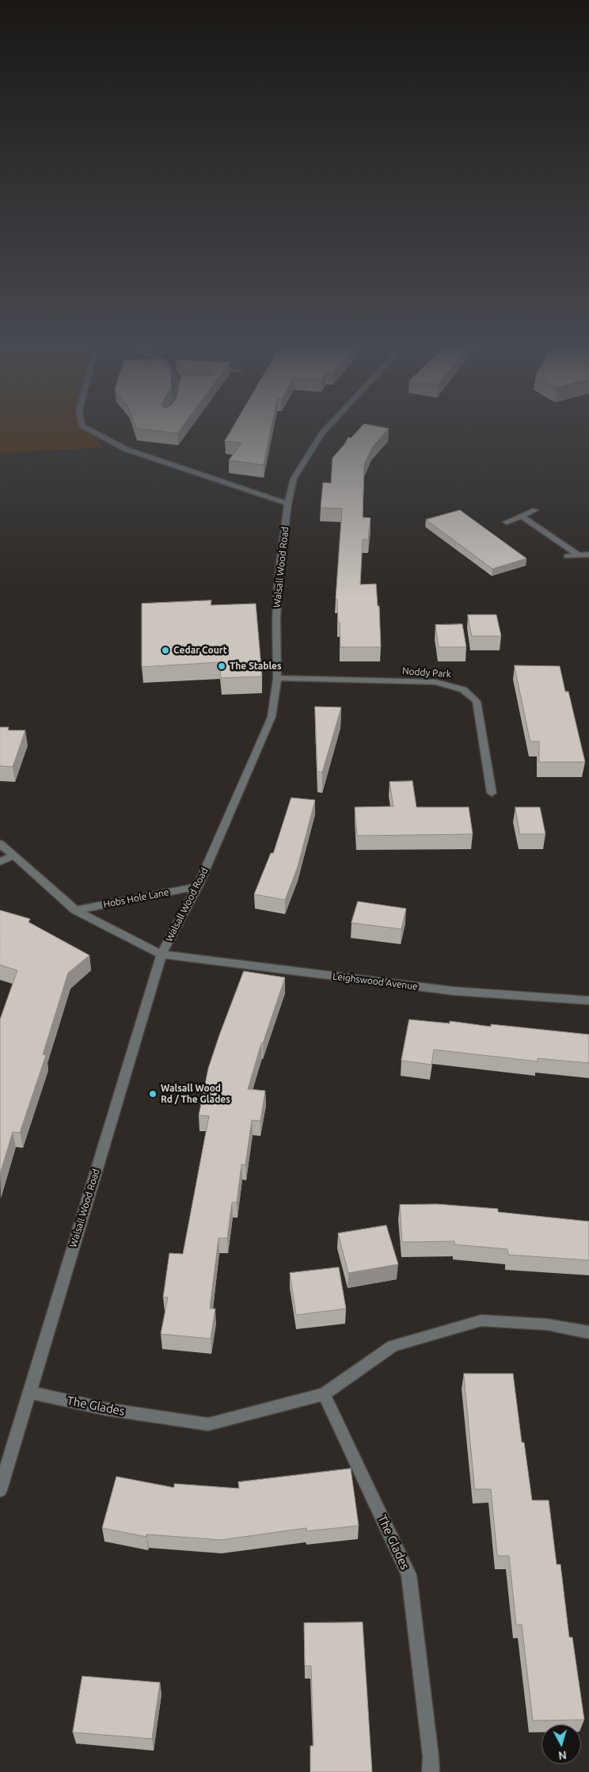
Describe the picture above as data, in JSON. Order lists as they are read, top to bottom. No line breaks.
{"streets":{"street":["Walsall Wood Road","Noddy Park","Hobs Hole Lane","Leighswood Avenue","The Glades"]},"crossings":[["Walsall Wood Road","Noddy Park"],["Walsall Wood Road","Hobs Hole Lane"],["Walsall Wood Road","Leighswood Avenue"],["Walsall Wood Road","The Glades"],["Hobs Hole Lane","Leighswood Avenue"]],"places":["Cedar Court","The Stables","Walsall Wood Rd / The Glades"],"north":"bottom"}
